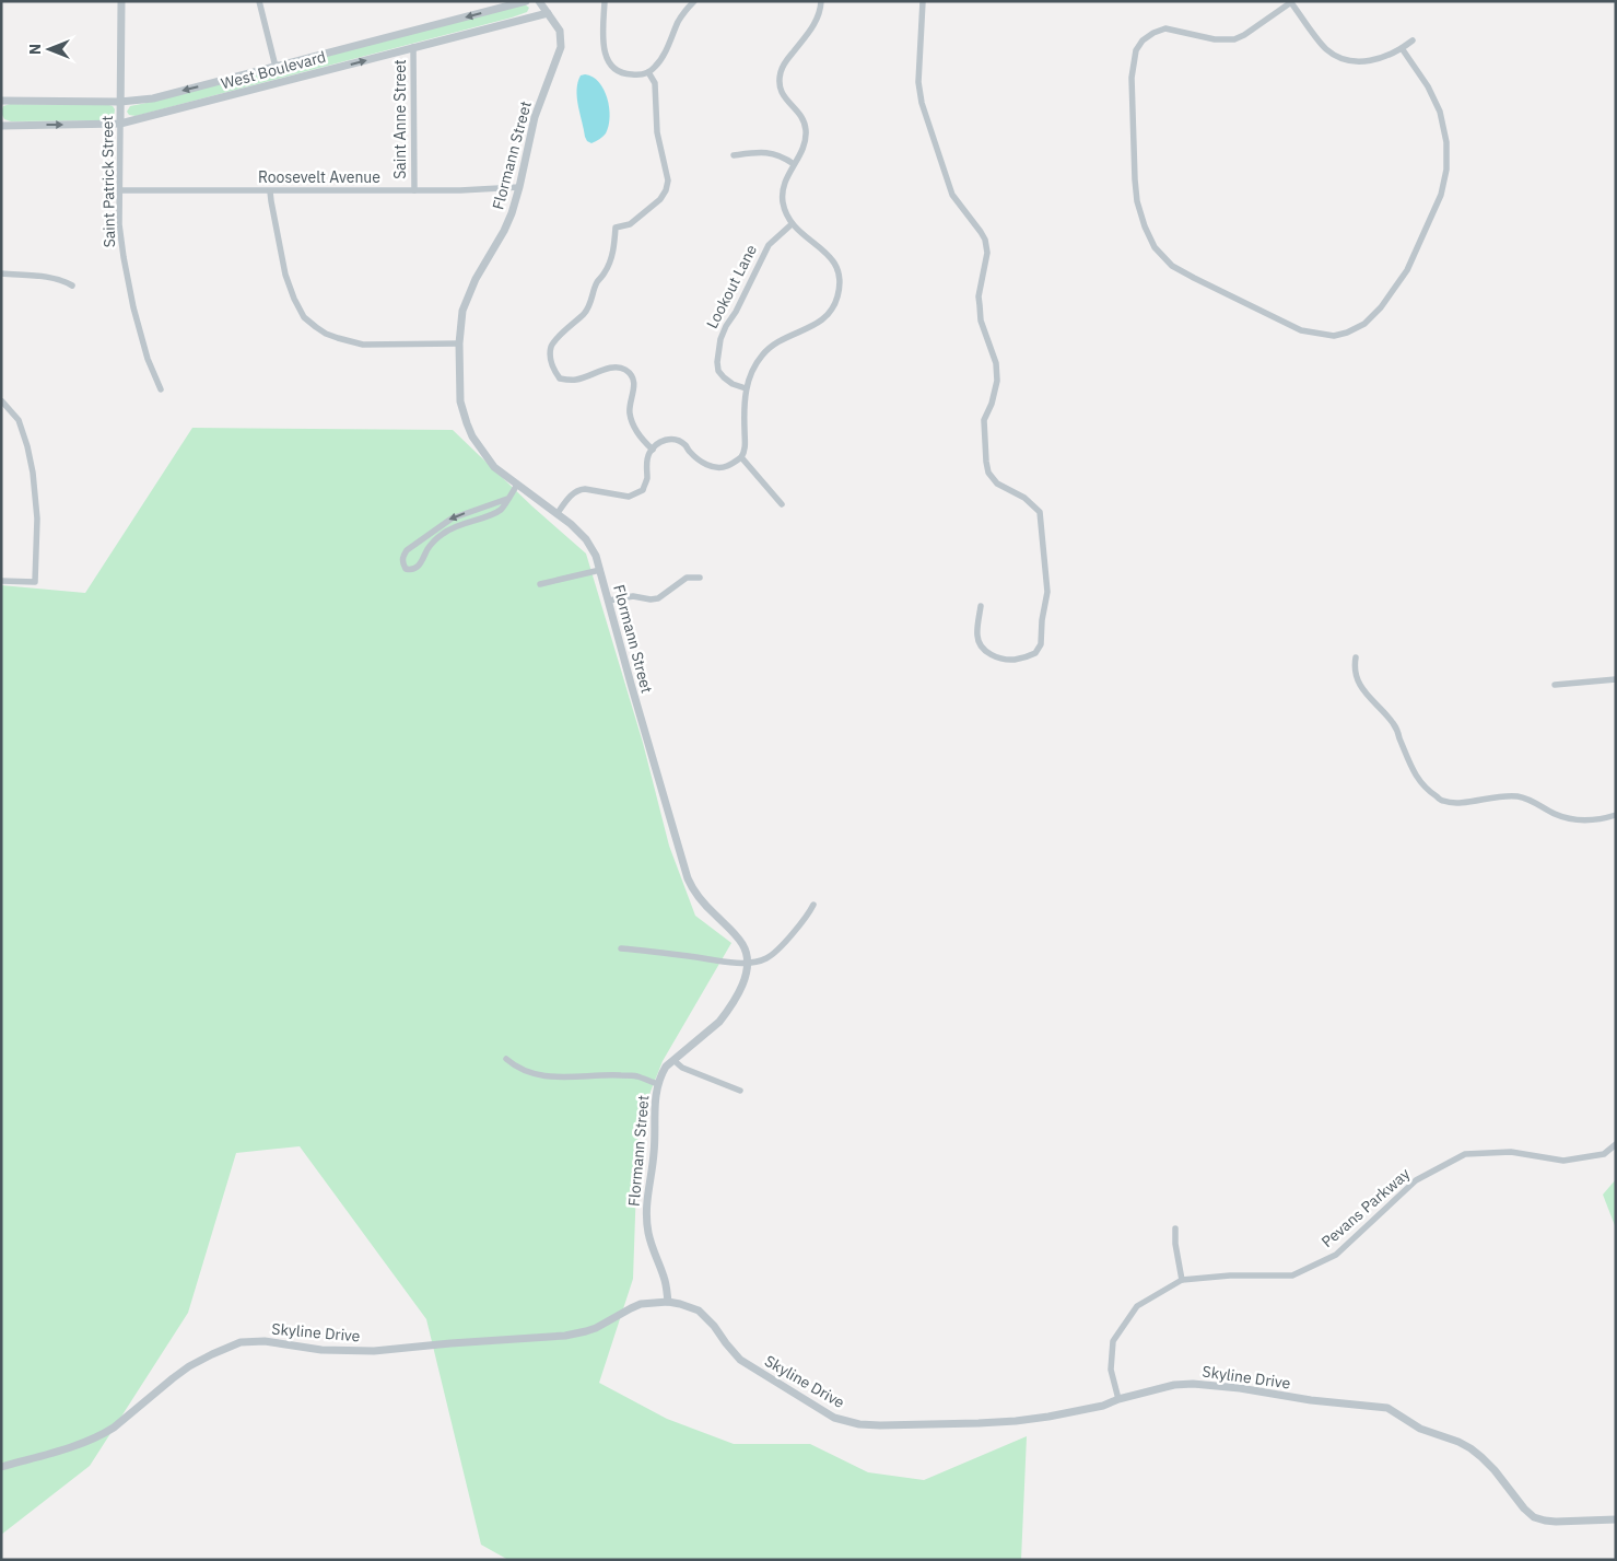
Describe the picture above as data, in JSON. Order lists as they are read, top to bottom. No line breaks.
{"streets":{"street":["West Boulevard","Saint Anne Street","Flormann Street","Roosevelt Avenue","Saint Patrick Street","Lookout Lane","Pevans Parkway","Skyline Drive"]},"crossings":[["West Boulevard","Saint Anne Street"],["West Boulevard","Flormann Street"],["West Boulevard","Saint Patrick Street"],["Saint Anne Street","Roosevelt Avenue"],["Flormann Street","Roosevelt Avenue"],["Flormann Street","Skyline Drive"],["Roosevelt Avenue","Saint Patrick Street"],["Pevans Parkway","Skyline Drive"]],"north":"left"}
